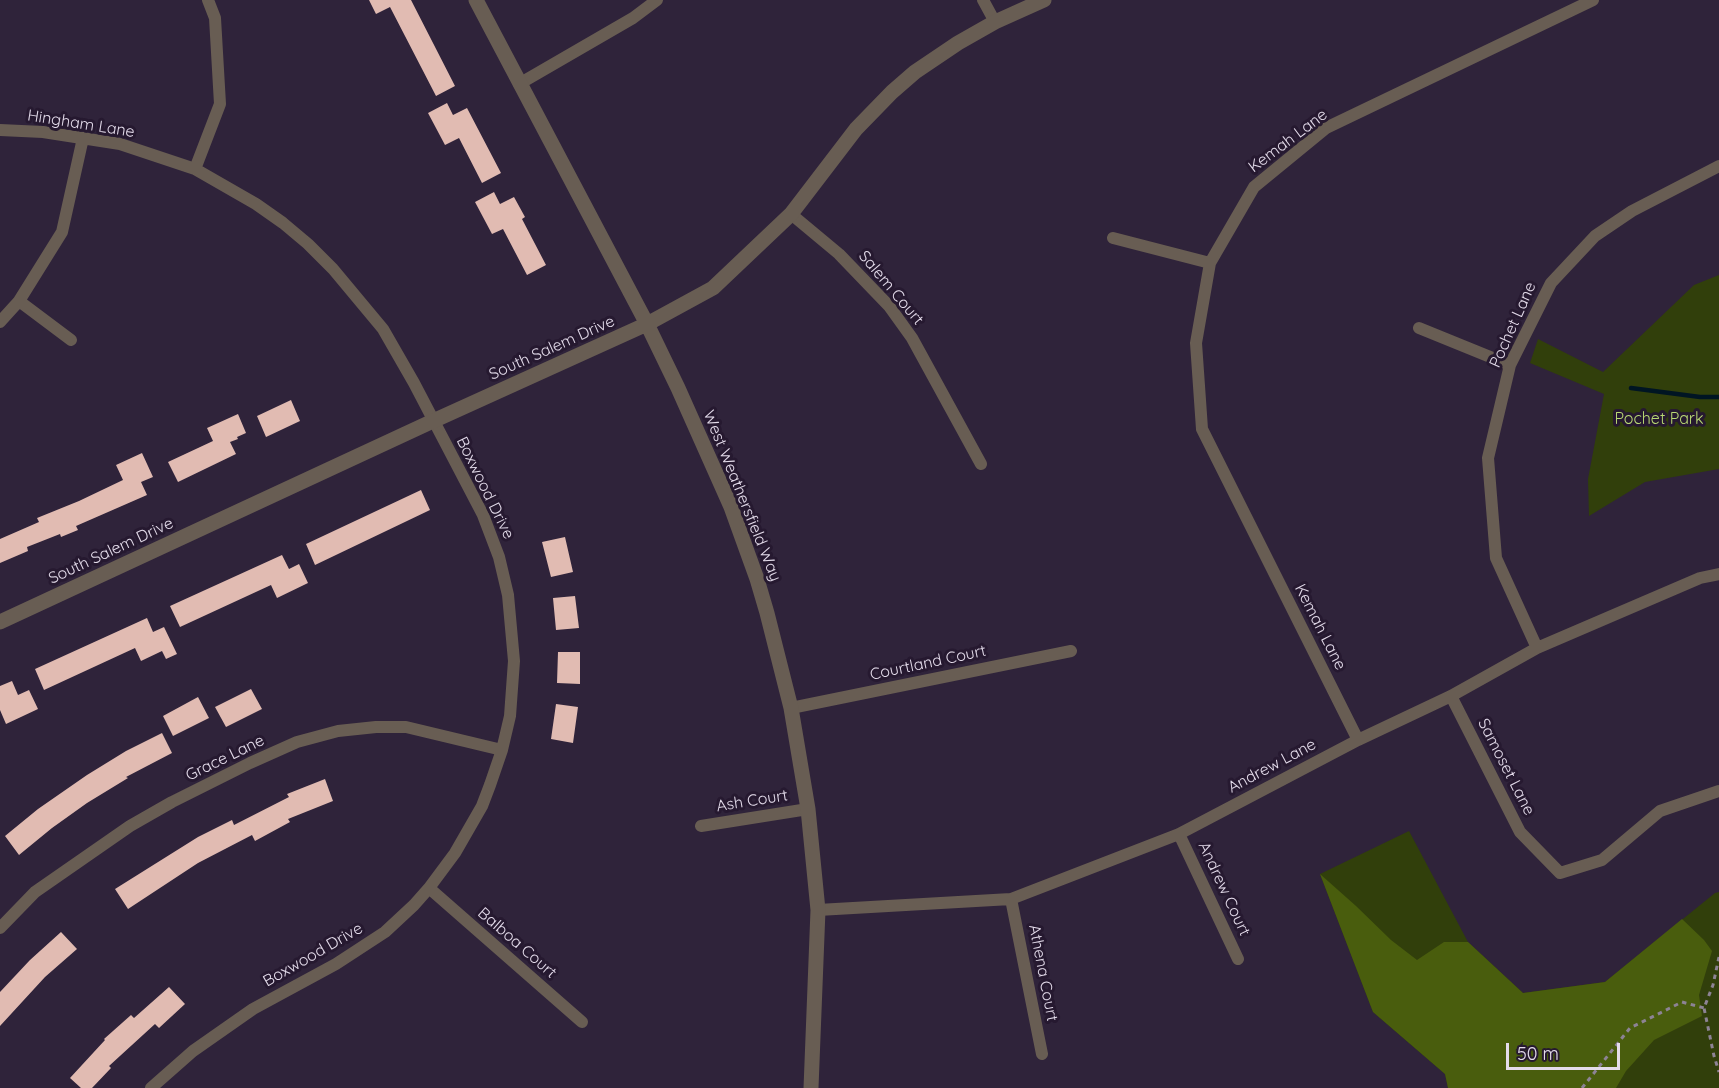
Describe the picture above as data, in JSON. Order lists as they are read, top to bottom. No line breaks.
{"streets":{"street":["Hingham Lane","Kemah Lane","Salem Court","Pochet Lane","South Salem Drive","Boxwood Drive","West Weathersfield Way","Courtland Court","Grace Lane","Andrew Lane","Samoset Lane","Ash Court","Andrew Court","Balboa Court","Athena Court"]},"crossings":[["Hingham Lane","South Salem Drive"],["Hingham Lane","Boxwood Drive"],["Kemah Lane","Andrew Lane"],["Salem Court","South Salem Drive"],["Pochet Lane","Andrew Lane"],["South Salem Drive","Boxwood Drive"],["South Salem Drive","West Weathersfield Way"],["Boxwood Drive","Grace Lane"],["Boxwood Drive","Balboa Court"],["West Weathersfield Way","Courtland Court"],["West Weathersfield Way","Andrew Lane"],["West Weathersfield Way","Ash Court"],["Andrew Lane","Samoset Lane"],["Andrew Lane","Andrew Court"],["Andrew Lane","Athena Court"]],"parks":["Pochet Park"],"scale_bar":"50 m"}
